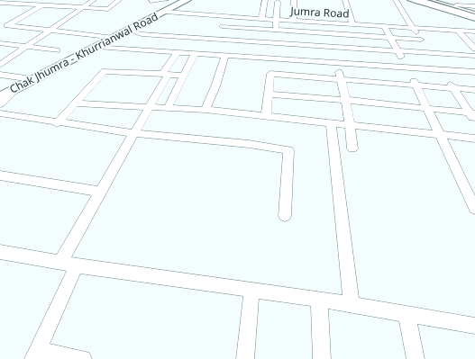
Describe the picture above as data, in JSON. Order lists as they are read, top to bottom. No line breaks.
{"streets":{"main road":["Chak Jhumra - Khurrianwal Road"],"street":["Jumra Road"]},"crossings":[["Jumra Road","Chak Jhumra - Khurrianwal Road"]]}
